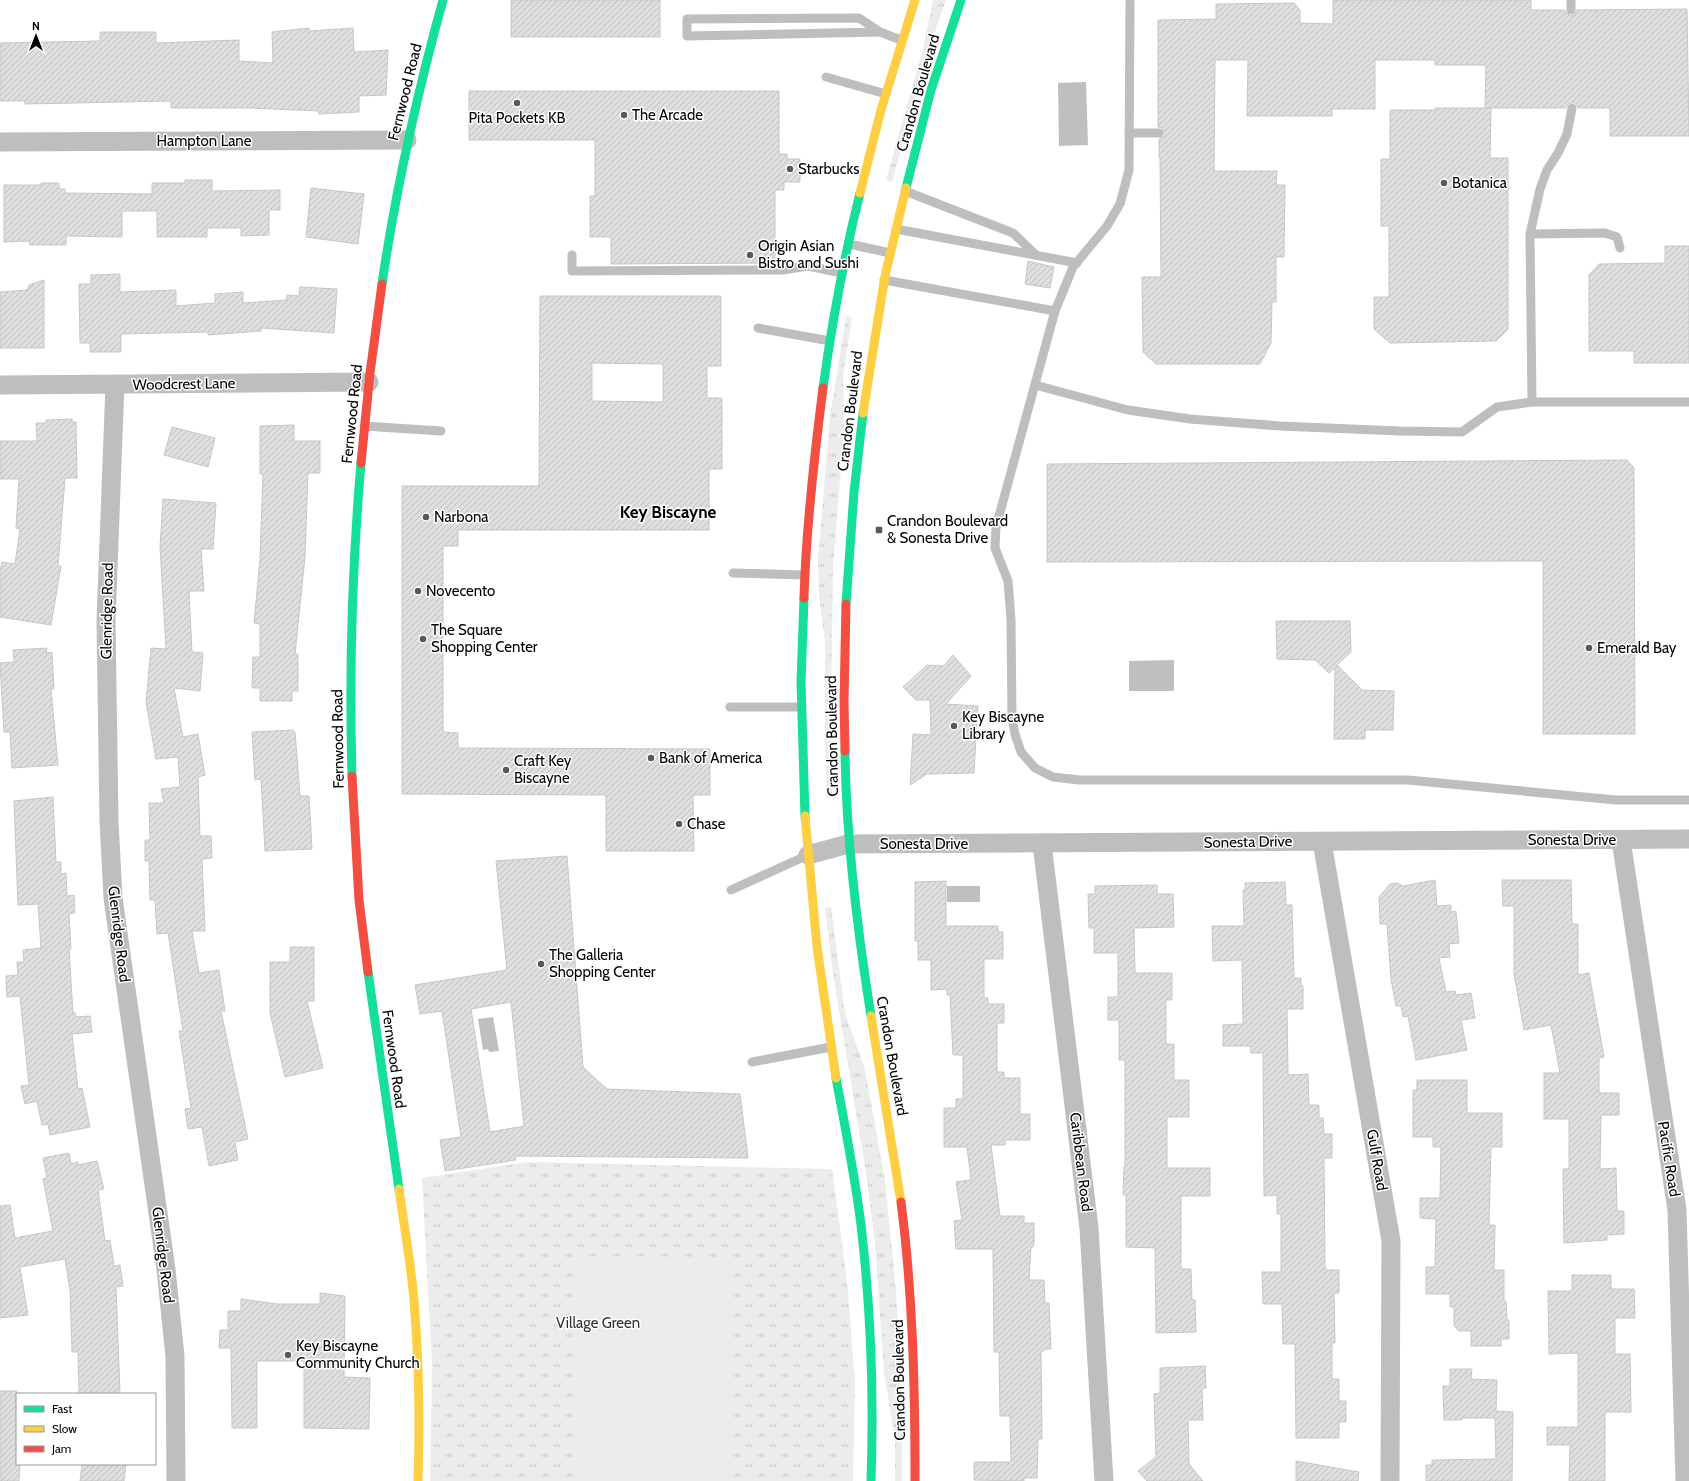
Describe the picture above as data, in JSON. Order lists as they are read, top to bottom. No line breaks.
{"streets":{"main road":["Fernwood Road","Crandon Boulevard"],"street":["Hampton Lane","Woodcrest Lane","Glenridge Road","Sonesta Drive","Pacific Road","Gulf Road","Caribbean Road"]},"crossings":[["Fernwood Road","Hampton Lane"],["Fernwood Road","Woodcrest Lane"],["Crandon Boulevard","Sonesta Drive"],["Woodcrest Lane","Glenridge Road"],["Sonesta Drive","Pacific Road"],["Sonesta Drive","Gulf Road"],["Sonesta Drive","Caribbean Road"]],"districts":["Key Biscayne"],"parks":["Village Green"],"places":{"other":["Pita Pockets KB","The Arcade","Starbucks","Botanica","Origin Asian Bistro and Sushi","Narbona","Novecento","The Square Shopping Center","Emerald Bay","Key Biscayne Library","Bank of America","Craft Key Biscayne","Chase","The Galleria Shopping Center","Key Biscayne Community Church"],"transit":["Crandon Boulevard & Sonesta Drive"]},"legend":["Fast","Slow","Jam"],"north":"top"}
